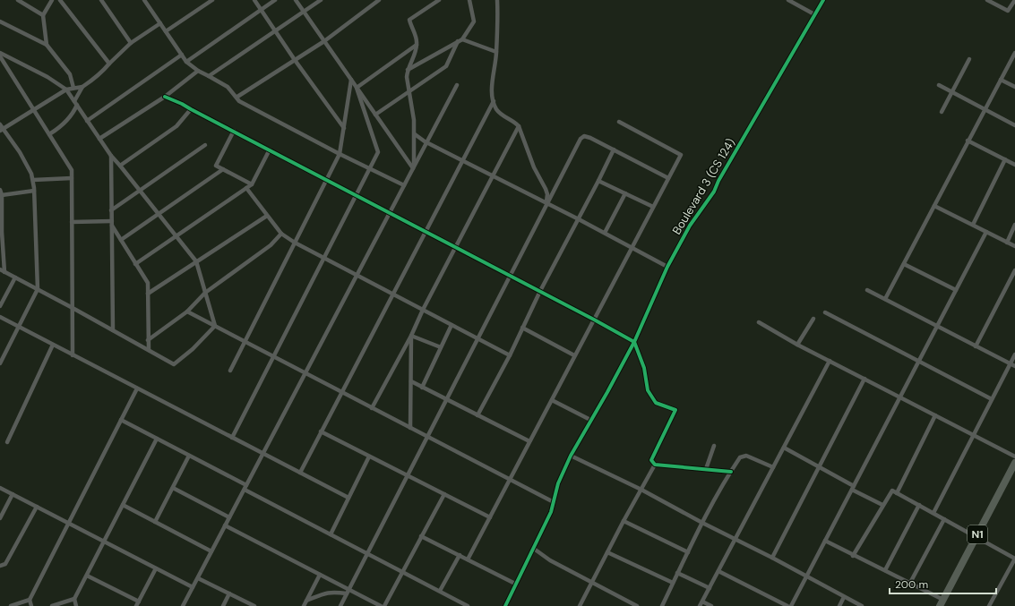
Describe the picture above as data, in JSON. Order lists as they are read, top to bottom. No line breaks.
{"streets":{"main road":["N1"],"street":["Boulevard 3 (CS 124)"]},"scale_bar":"200 m"}
